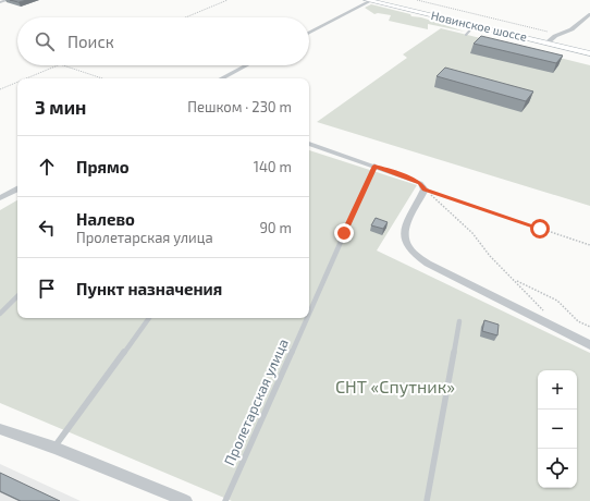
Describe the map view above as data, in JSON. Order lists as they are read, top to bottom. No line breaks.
{"streets":{"main road":["Новинское шоссе"],"lane":["Пролетарская улица"]},"parks":["СНТ «Спутник»"],"page":{"search":"Поиск","heading":["3 мин","Пешком · 230 m"],"list":[["Прямо","140 m"],["Налево","Пролетарская улица","90 m"],"Пункт назначения"],"map_buttons":["+","−"]}}
